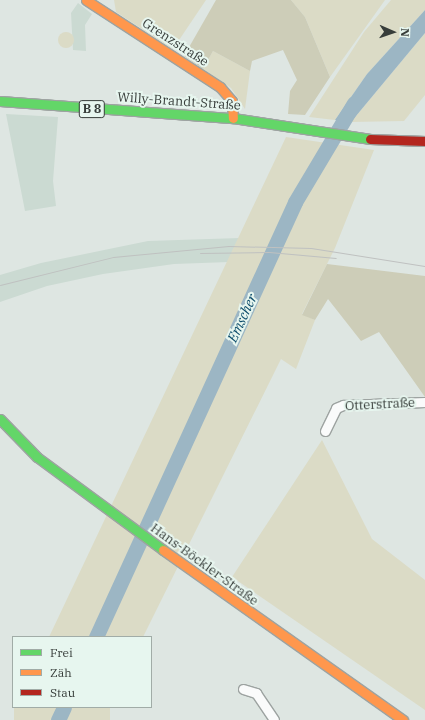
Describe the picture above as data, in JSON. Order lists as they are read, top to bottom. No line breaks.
{"streets":{"main road":["Grenzstraße","Willy-Brandt-Straße","B 8","Hans-Böckler-Straße"],"street":["Otterstraße"]},"crossings":[["Grenzstraße","Willy-Brandt-Straße"],["Willy-Brandt-Straße","B 8"]],"water":["Emscher"],"legend":["Frei","Zäh","Stau"],"north":"right"}
